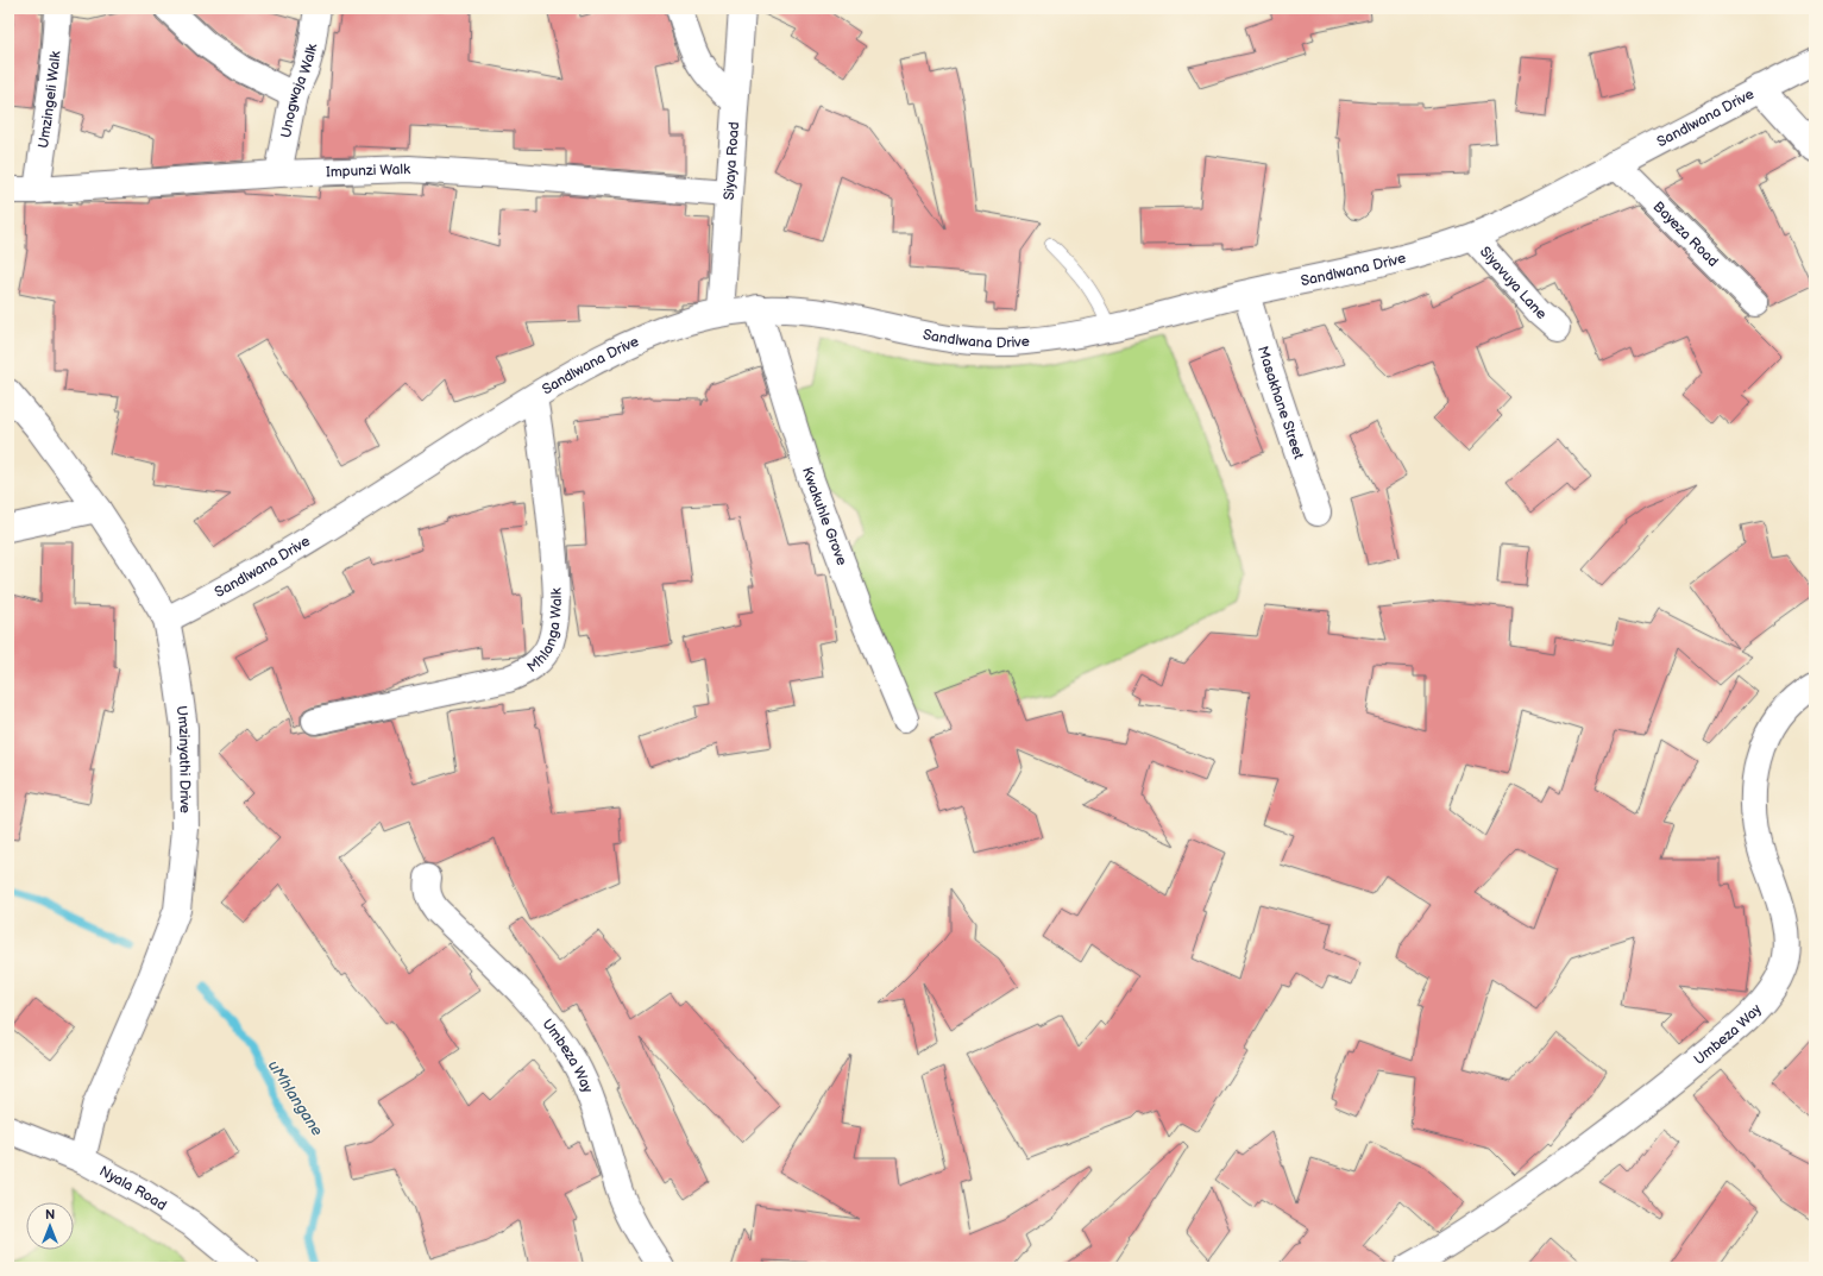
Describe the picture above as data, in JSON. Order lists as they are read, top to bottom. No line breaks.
{"streets":{"street":["Unogwaja Walk","Umzingeli Walk","Sandlwana Drive","Siyaya Road","Impunzi Walk","Bayeza Road","Siyavuya Lane","Masakhane Street","Kwakuhle Grove","Mhlanga Walk","Umzinyathi Drive","Umbeza Way","Nyala Road"]},"crossings":[["Unogwaja Walk","Impunzi Walk"],["Umzingeli Walk","Impunzi Walk"],["Sandlwana Drive","Siyaya Road"],["Sandlwana Drive","Bayeza Road"],["Sandlwana Drive","Siyavuya Lane"],["Sandlwana Drive","Masakhane Street"],["Sandlwana Drive","Kwakuhle Grove"],["Sandlwana Drive","Mhlanga Walk"],["Sandlwana Drive","Umzinyathi Drive"],["Siyaya Road","Impunzi Walk"],["Umzinyathi Drive","Nyala Road"]],"water":["uMhlangane"],"north":"top"}
